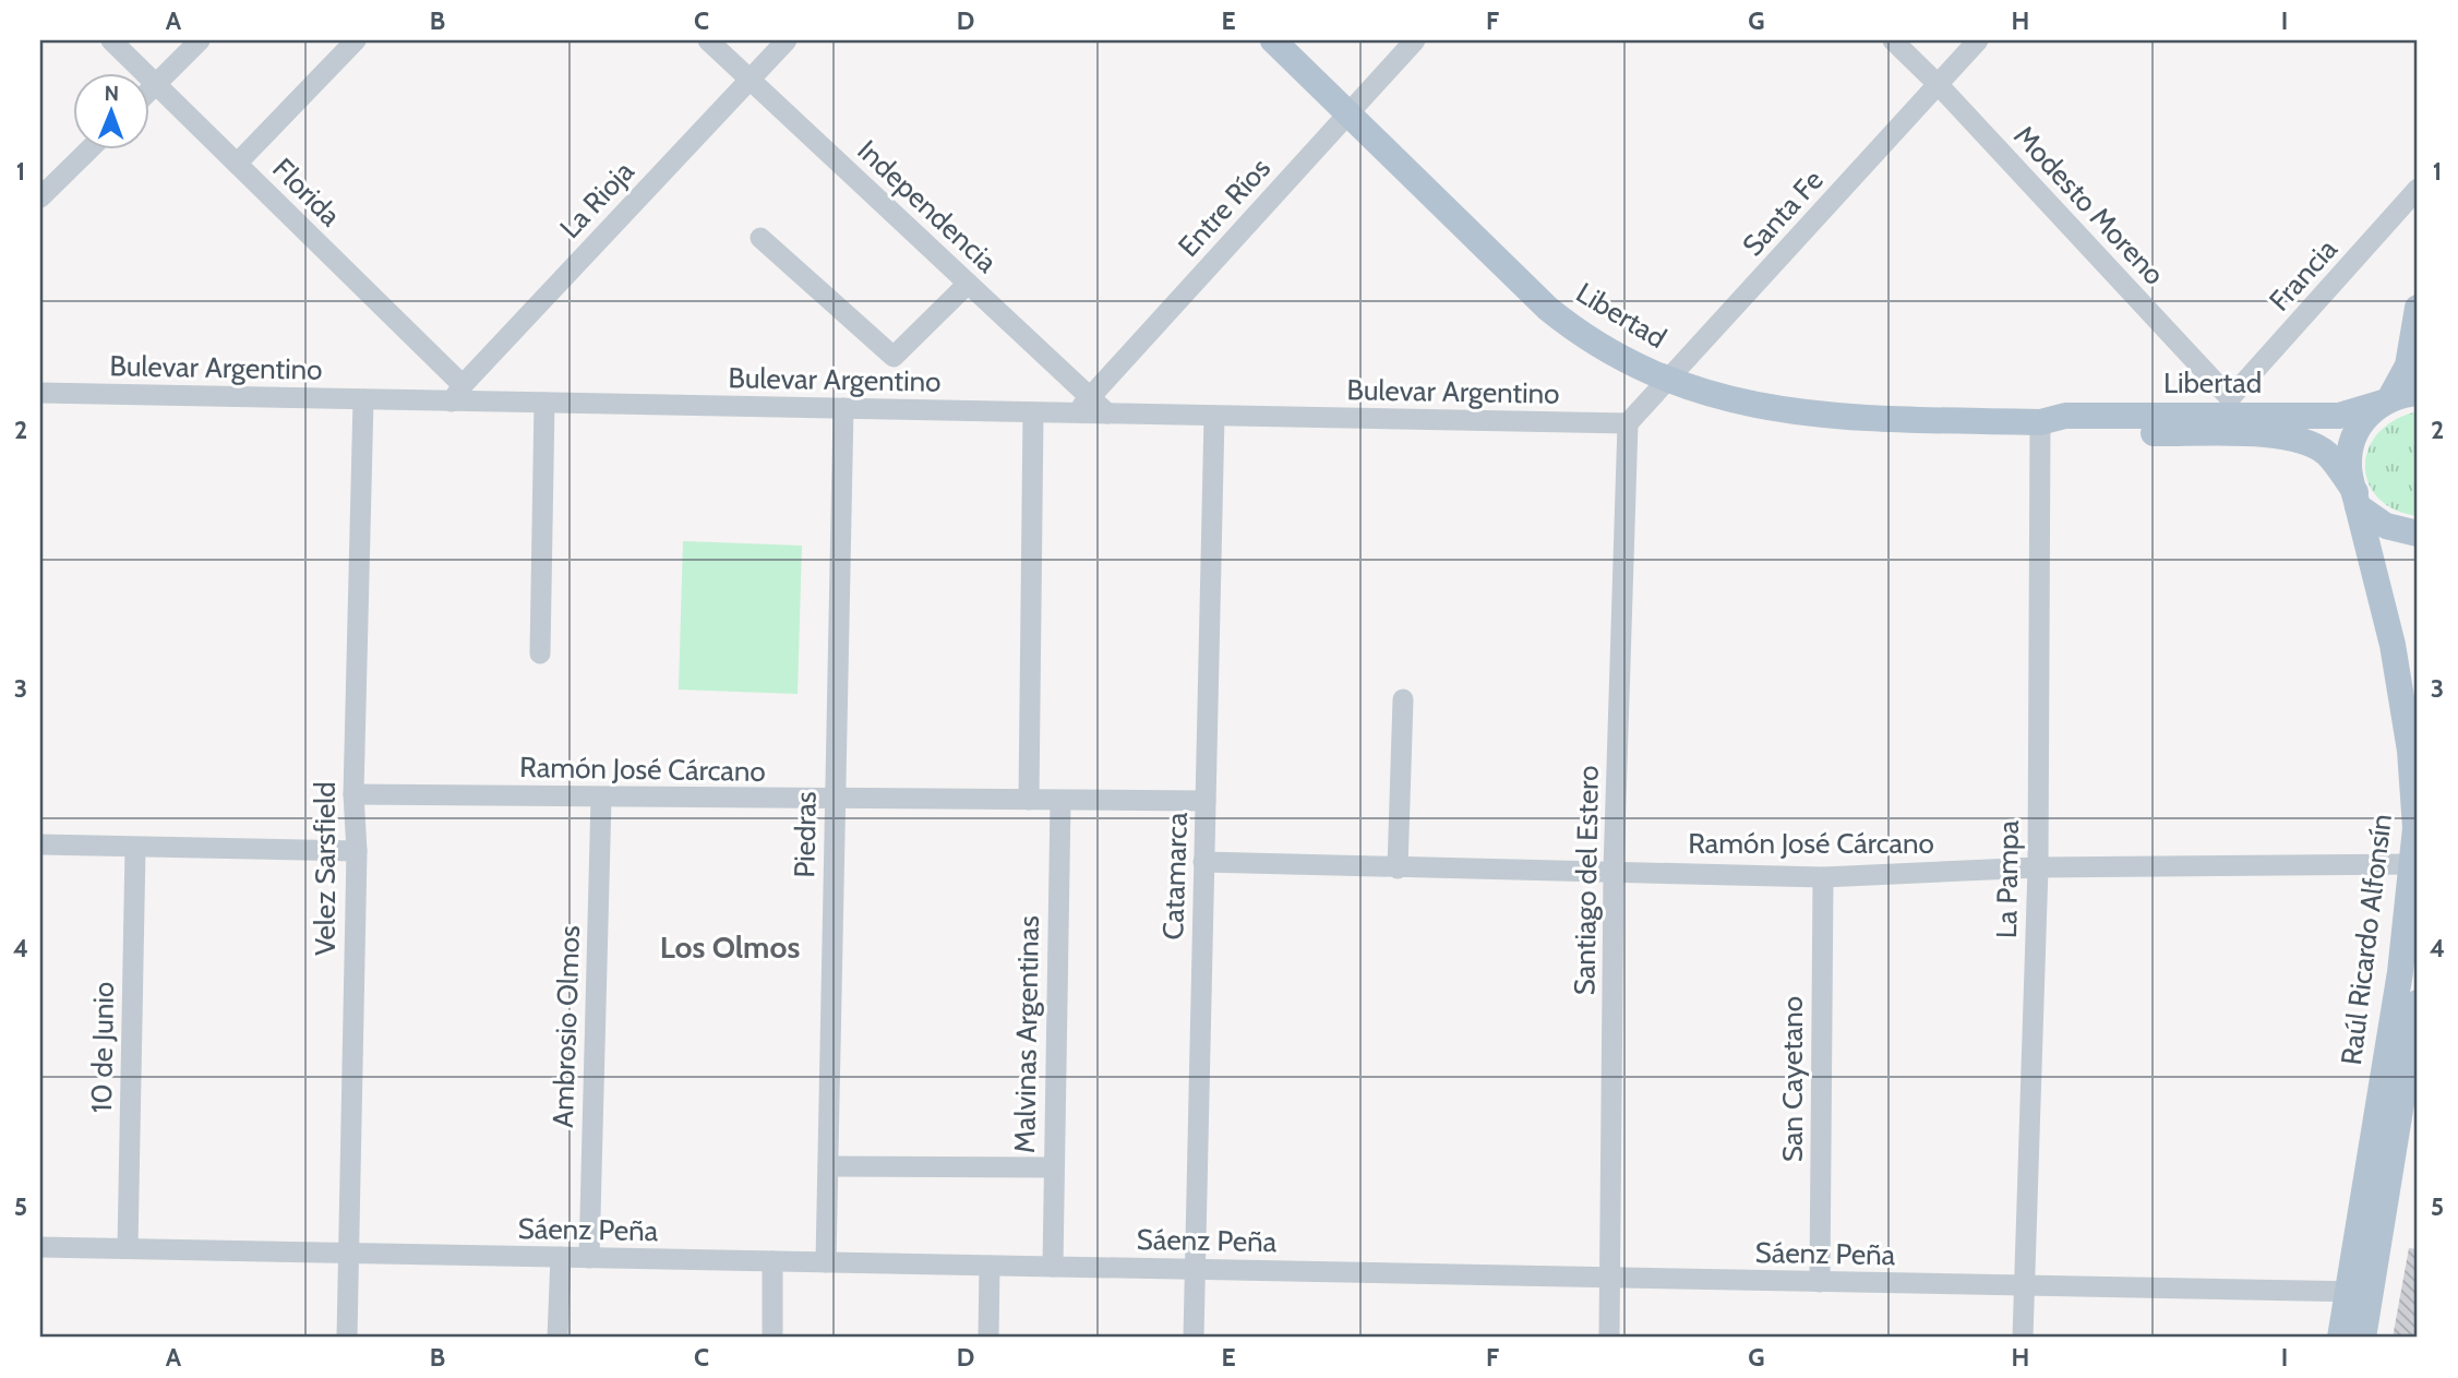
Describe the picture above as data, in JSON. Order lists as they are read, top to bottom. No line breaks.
{"streets":{"main road":["Libertad","Raúl Ricardo Alfonsín"],"street":["Florida","La Rioja","Modesto Moreno","Independencia","Entre Ríos","Santa Fe","Francia","Bulevar Argentino","Ramón José Cárcano","Piedras","Velez Sarsfield","Catamarca","La Pampa","Santiago del Estero","Ambrosio Olmos","Malvinas Argentinas","10 de Junio","San Cayetano","Sáenz Peña"]},"crossings":[["Florida","La Rioja"],["Florida","Bulevar Argentino"],["La Rioja","Independencia"],["La Rioja","Bulevar Argentino"],["Modesto Moreno","Santa Fe"],["Modesto Moreno","Francia"],["Modesto Moreno","Libertad"],["Independencia","Entre Ríos"],["Independencia","Bulevar Argentino"],["Entre Ríos","Libertad"],["Entre Ríos","Bulevar Argentino"],["Santa Fe","Libertad"],["Santa Fe","Bulevar Argentino"],["Santa Fe","Santiago del Estero"],["Francia","Libertad"],["Libertad","La Pampa"],["Libertad","Raúl Ricardo Alfonsín"],["Bulevar Argentino","Piedras"],["Bulevar Argentino","Velez Sarsfield"],["Bulevar Argentino","Catamarca"],["Bulevar Argentino","Santiago del Estero"],["Ramón José Cárcano","Piedras"],["Ramón José Cárcano","Velez Sarsfield"],["Ramón José Cárcano","Catamarca"],["Ramón José Cárcano","La Pampa"],["Ramón José Cárcano","Santiago del Estero"],["Ramón José Cárcano","Raúl Ricardo Alfonsín"],["Ramón José Cárcano","Ambrosio Olmos"],["Ramón José Cárcano","Malvinas Argentinas"],["Ramón José Cárcano","San Cayetano"],["Piedras","Sáenz Peña"],["Velez Sarsfield","Sáenz Peña"],["Catamarca","Sáenz Peña"],["La Pampa","Sáenz Peña"],["Santiago del Estero","Sáenz Peña"],["Raúl Ricardo Alfonsín","Sáenz Peña"],["Ambrosio Olmos","Sáenz Peña"],["Malvinas Argentinas","Sáenz Peña"],["10 de Junio","Sáenz Peña"],["San Cayetano","Sáenz Peña"]],"districts":["Los Olmos"],"north":"top","grid":{"columns":["A","B","C","D","E","F","G","H","I"],"rows":["1","2","3","4","5"]}}
